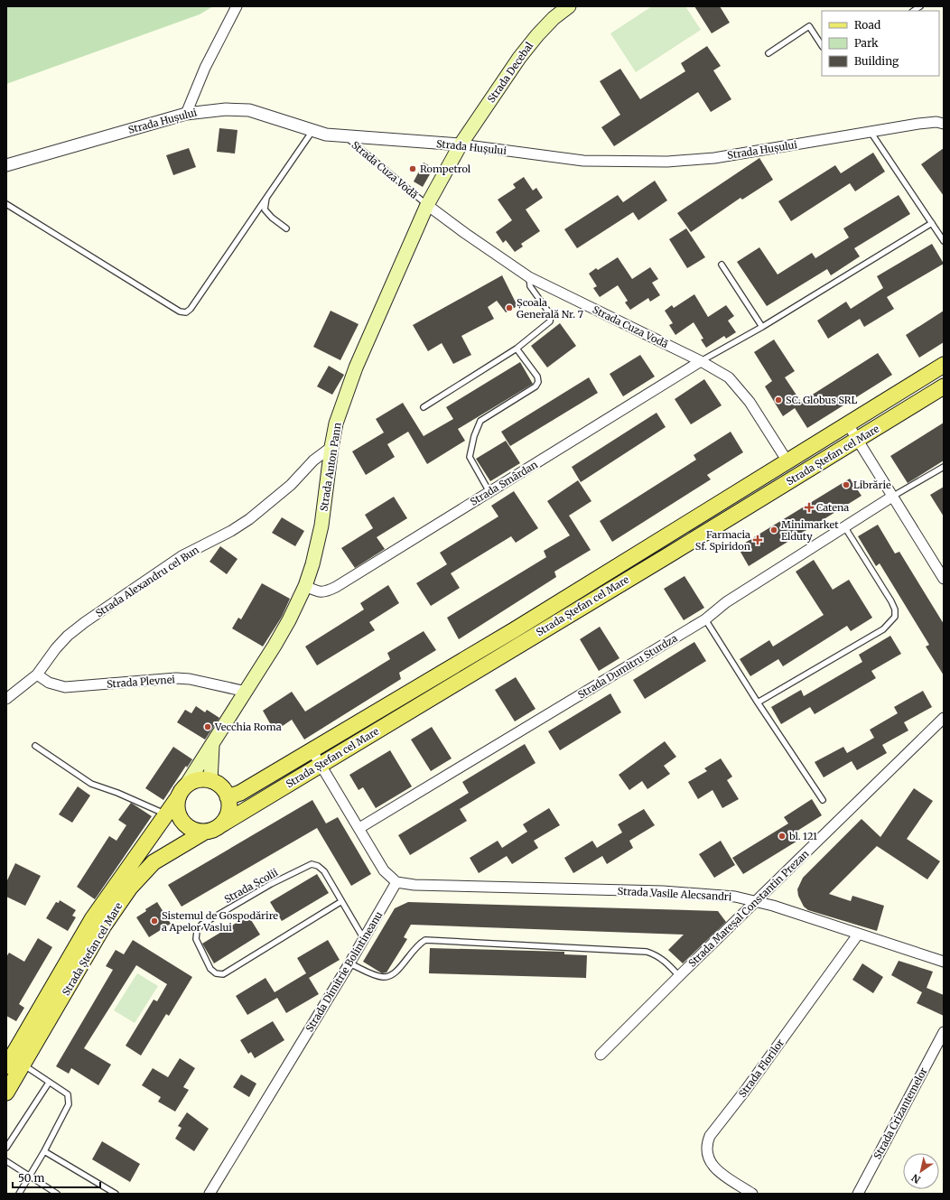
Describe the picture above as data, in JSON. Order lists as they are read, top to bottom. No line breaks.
{"streets":{"main road":["Strada Decebal","Strada Ștefan cel Mare","Strada Anton Pann"],"street":["Strada Hușului","Strada Cuza Vodă","Strada Smârdan","Strada Alexandru cel Bun","Strada Dumitru Sturdza","Strada Plevnei","Strada Vasile Alecsandri","Strada Mareșal Constantin Prezan","Strada Dimitrie Bolintineanu","Strada Florilor","Strada Crizantemelor"],"lane":["Strada Școlii"]},"crossings":[["Strada Decebal","Strada Hușului"],["Strada Decebal","Strada Anton Pann"],["Strada Hușului","Strada Cuza Vodă"],["Strada Hușului","Strada Anton Pann"],["Strada Cuza Vodă","Strada Ștefan cel Mare"],["Strada Cuza Vodă","Strada Anton Pann"],["Strada Cuza Vodă","Strada Smârdan"],["Strada Ștefan cel Mare","Strada Anton Pann"],["Strada Anton Pann","Strada Smârdan"],["Strada Anton Pann","Strada Alexandru cel Bun"],["Strada Anton Pann","Strada Plevnei"],["Strada Alexandru cel Bun","Strada Plevnei"],["Strada Școlii","Strada Dimitrie Bolintineanu"],["Strada Vasile Alecsandri","Strada Mareșal Constantin Prezan"],["Strada Vasile Alecsandri","Strada Dimitrie Bolintineanu"],["Strada Vasile Alecsandri","Strada Florilor"]],"places":{"other":["Rompetrol","Școala Generală Nr. 7","SC. Globus SRL","Librărie","Minimarket Elduty","Vecchia Roma","bl. 121","Sistemul de Gospodărire a Apelor Vaslui"],"health":["Catena","Farmacia Sf. Spiridon"]},"legend":["Road","Park","Building"],"scale_bar":"50 m","north":"bottom left"}
